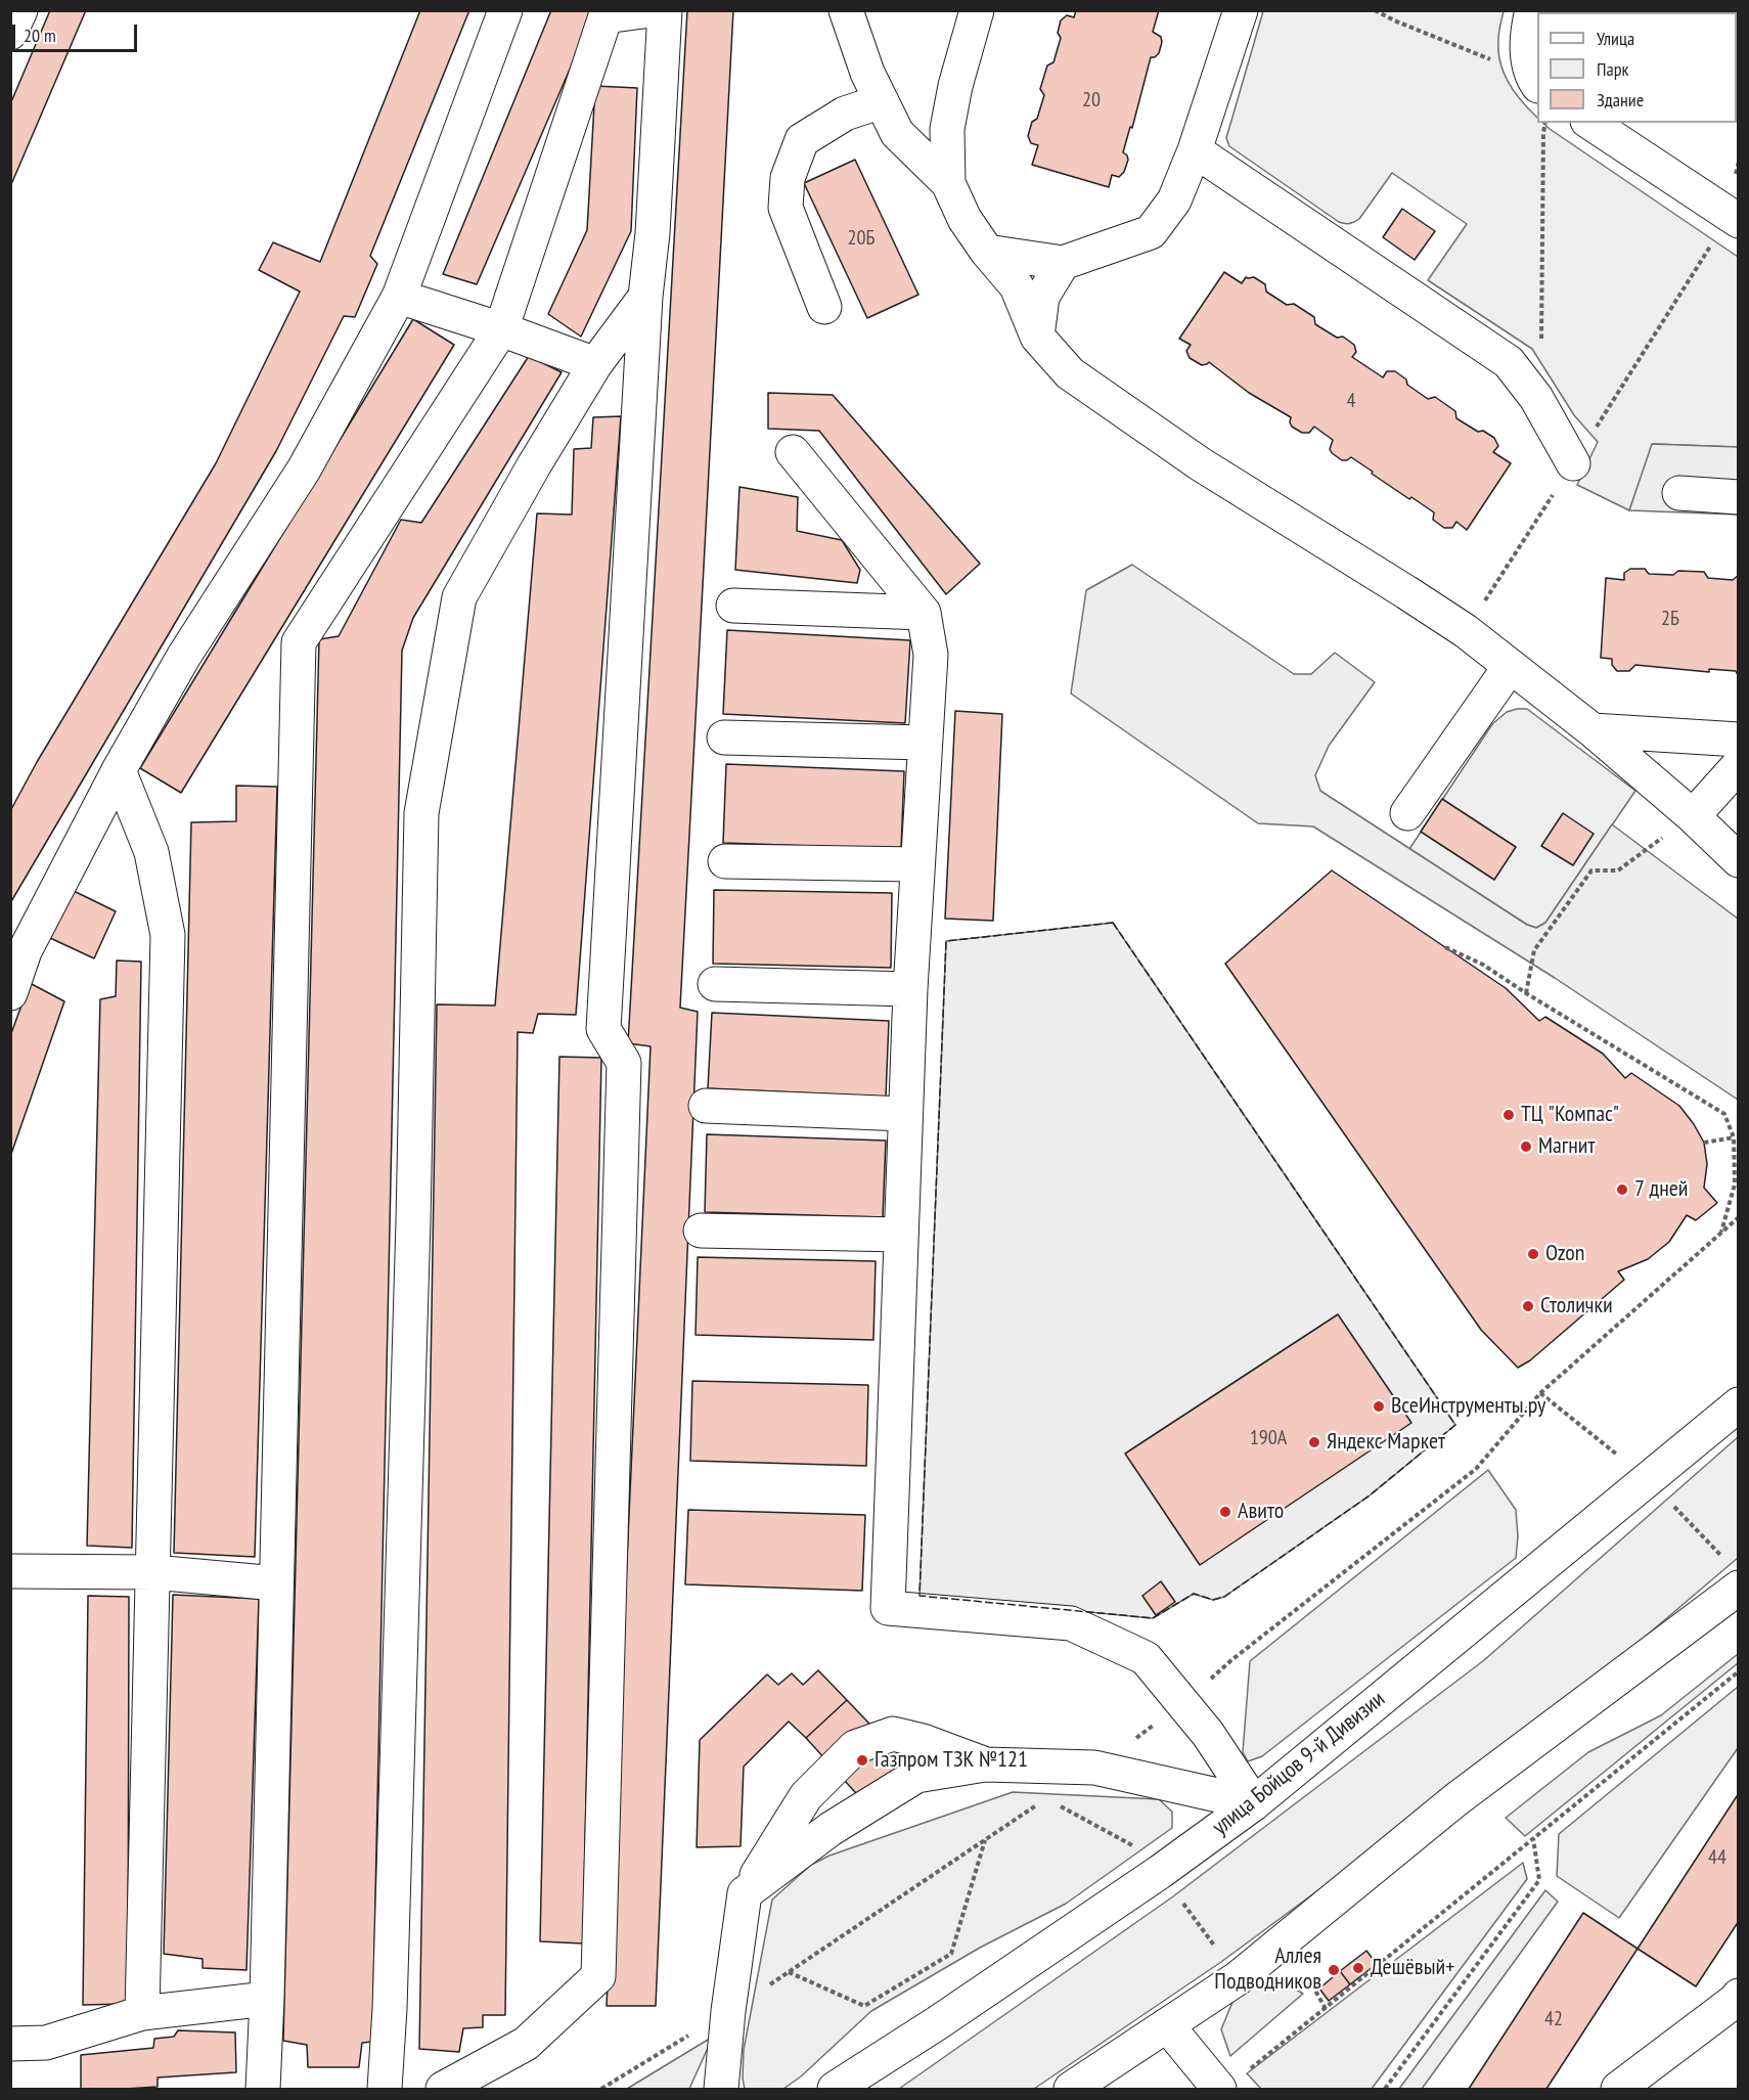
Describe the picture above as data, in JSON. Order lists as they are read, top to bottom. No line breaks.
{"streets":{"main road":["улица Бойцов 9-й Дивизии"]},"places":["ТЦ \"Компас\"","Магнит","7 дней","Ozon","Столички","ВсеИнструменты.ру","Яндекс Маркет","Авито","Газпром ТЗК №121","Дешёвый+","Аллея Подводников"],"house_numbers":["20","20Б","4","2Б","190А","44","42"],"legend":["Улица","Парк","Здание"],"scale_bar":"20 m"}
